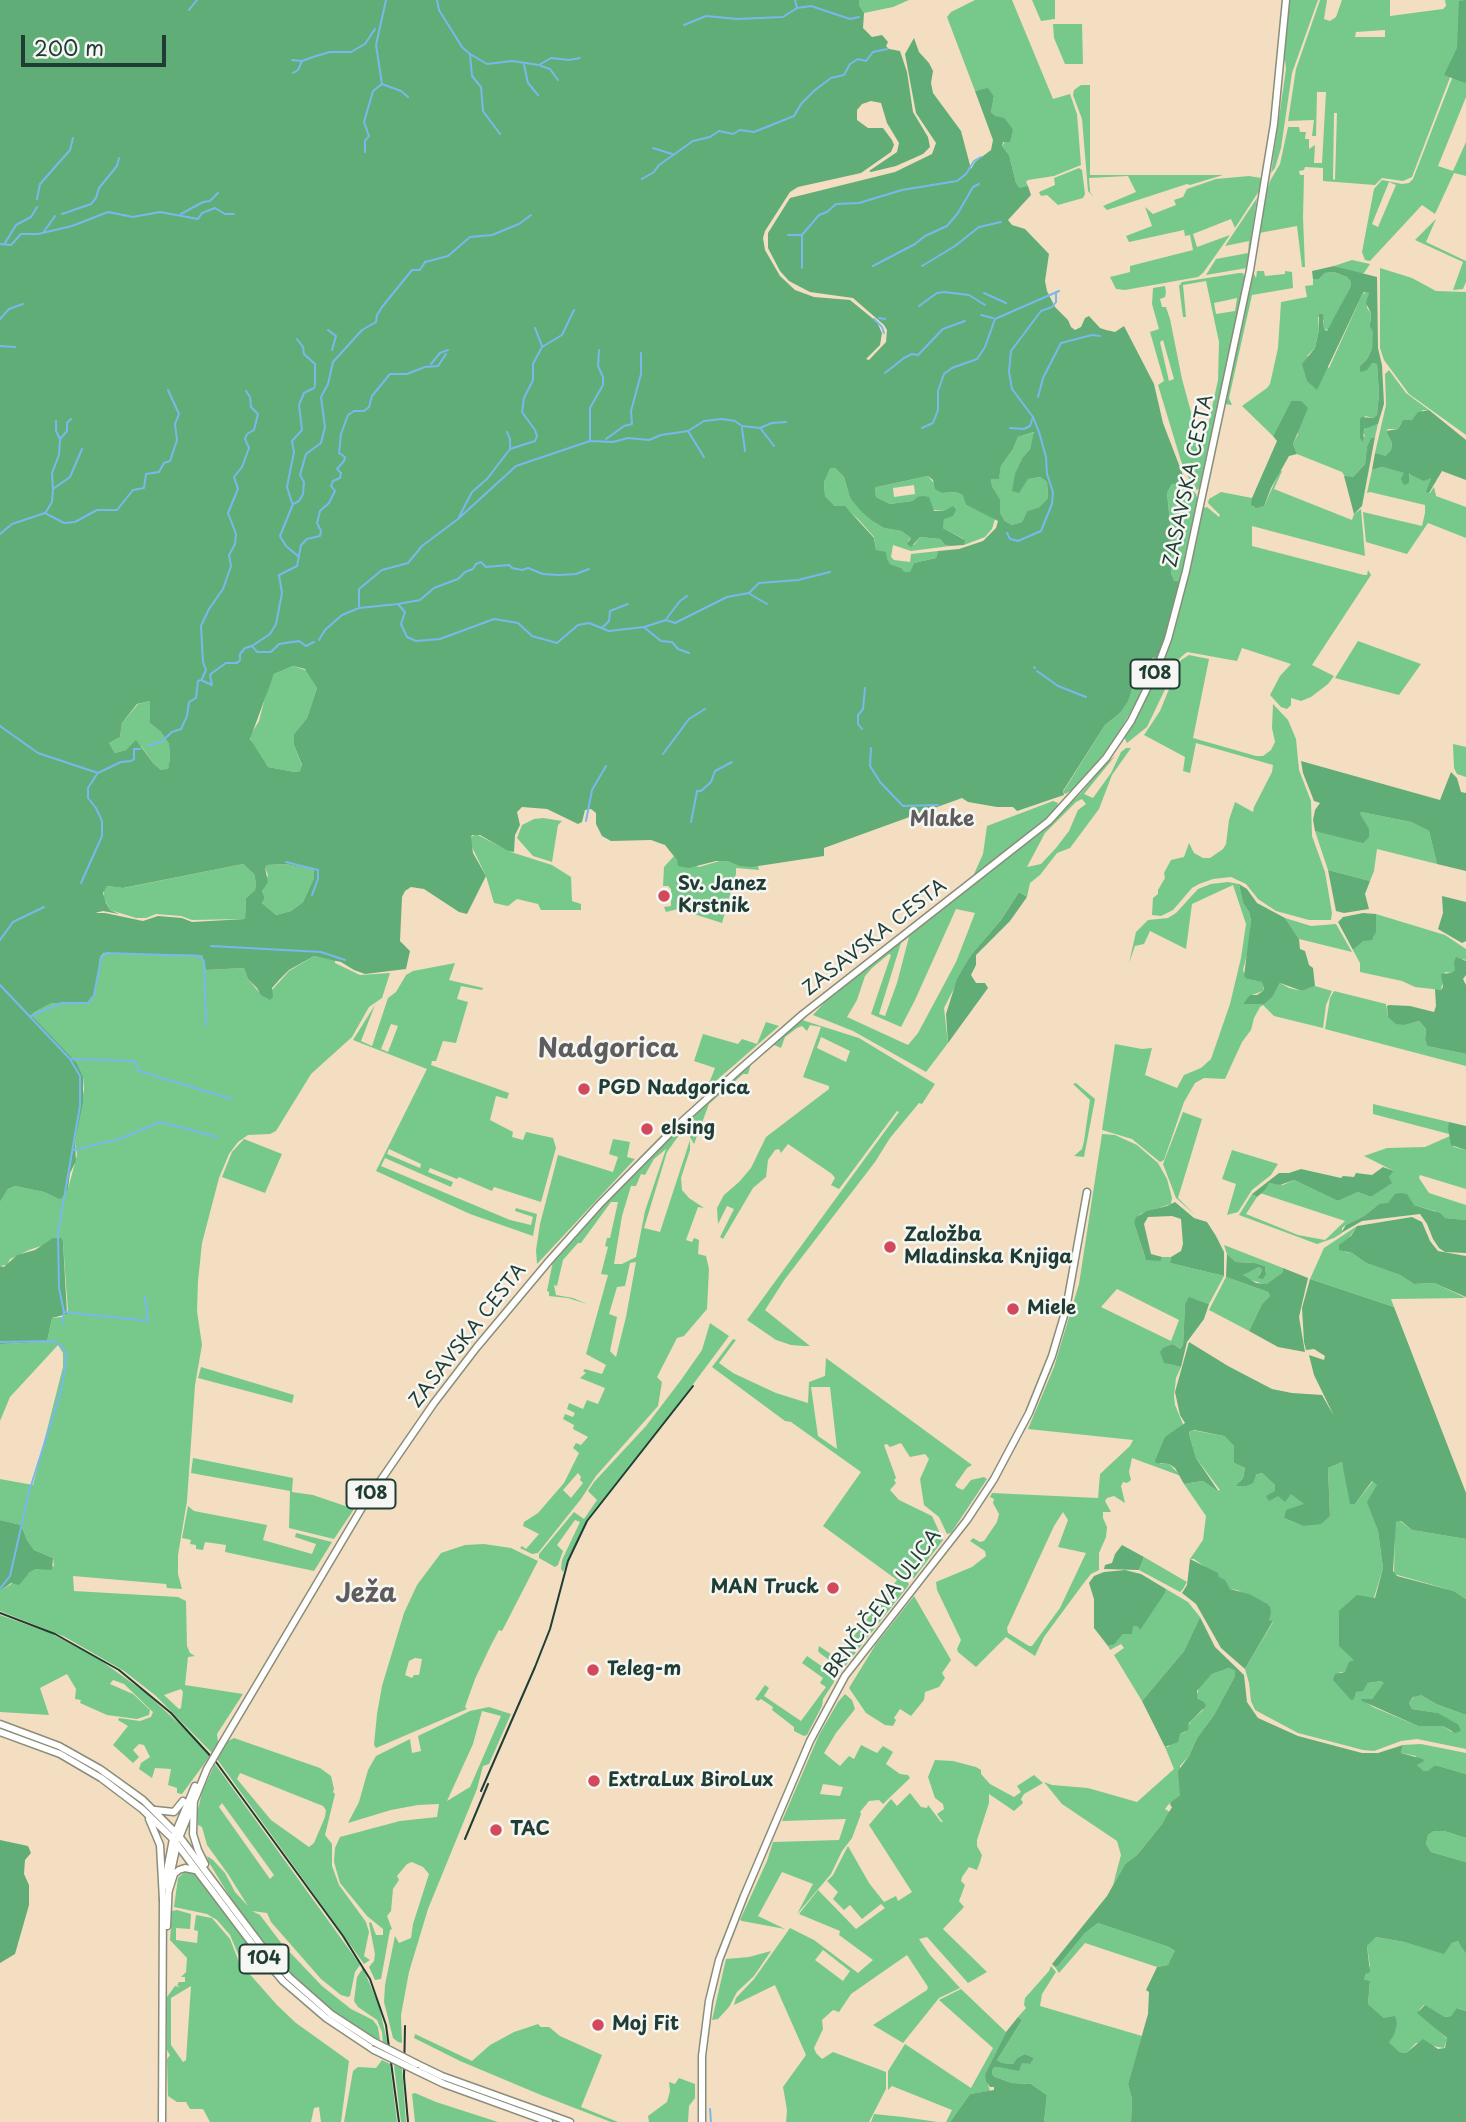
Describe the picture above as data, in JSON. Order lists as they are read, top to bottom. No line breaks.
{"streets":{"main road":["ZASAVSKA CESTA","108","BRNČIČEVA ULICA","104"]},"crossings":[["ZASAVSKA CESTA","104"]],"districts":["Mlake","Nadgorica","Ježa"],"places":["Sv. Janez Krstnik","PGD Nadgorica","elsing","Založba Mladinska Knjiga","Miele","MAN Truck","Teleg-m","ExtraLux BiroLux","TAC","Moj Fit"],"scale_bar":"200 m"}
